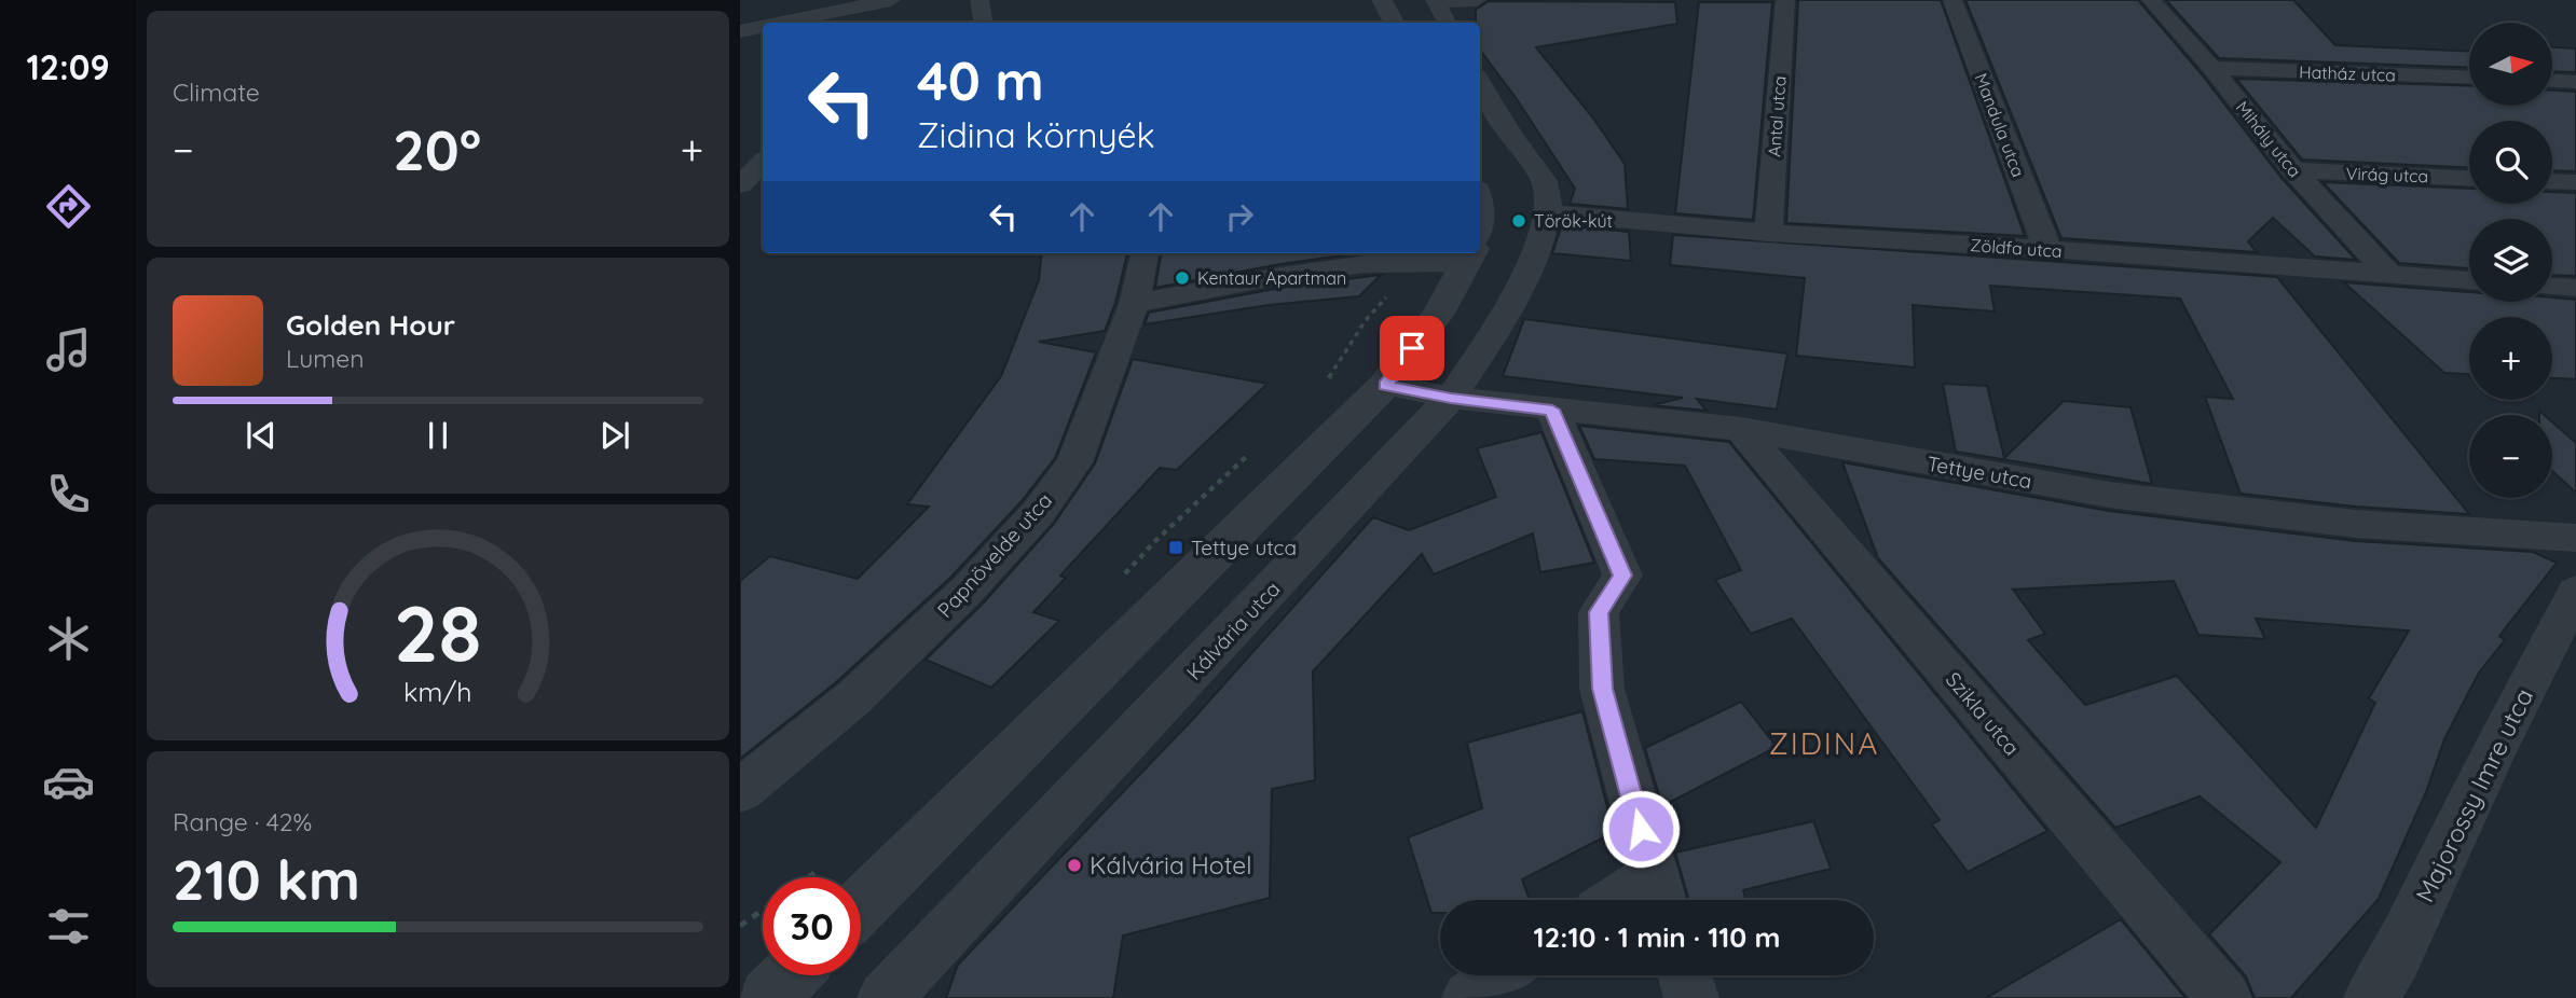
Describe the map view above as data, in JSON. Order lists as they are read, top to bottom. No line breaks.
{"streets":{"street":["Hatház utca","Antal utca","Mandula utca","Mihály utca","Virág utca","Zöldfa utca","Tettye utca","Papnövelde utca","Kálvária utca","Szikla utca","Majorossy Imre utca"]},"crossings":[["Hatház utca","Mihály utca"],["Antal utca","Zöldfa utca"],["Mandula utca","Zöldfa utca"],["Mihály utca","Virág utca"],["Mihály utca","Zöldfa utca"],["Zöldfa utca","Kálvária utca"],["Tettye utca","Kálvária utca"],["Tettye utca","Szikla utca"]],"districts":["ZIDINA"],"places":{"other":["Török-kút","Kentaur Apartman","Kálvária Hotel"],"transit":["Tettye utca"]},"north":"right","page":{"tabs":"12:09","tile":["Climate",["Range · 42%","210 km"]],"map_buttons":["+","−"],"turn":["40 m","Zidina környék"],"heat":["−","20°","+"],"song":["Golden Hour","Lumen"],"limit":"30","trip":"12:10 · 1 min · 110 m","gauge":["28","km/h"]}}
